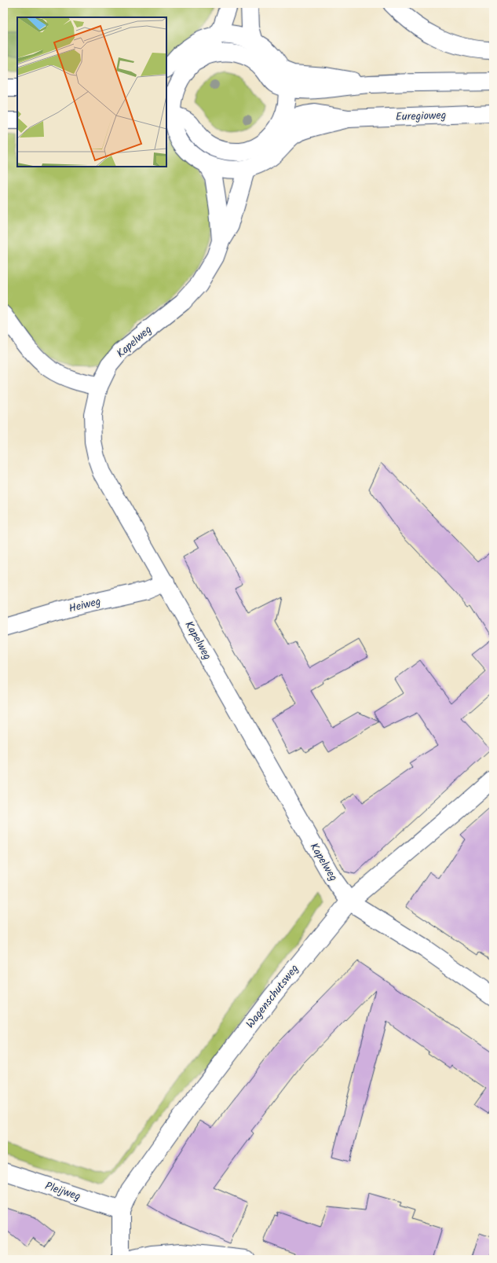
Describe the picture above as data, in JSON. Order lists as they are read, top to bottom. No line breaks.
{"streets":{"street":["Euregioweg","Kapelweg","Heiweg","Wagenschutsweg","Pleijweg"]},"crossings":[["Euregioweg","Kapelweg"],["Kapelweg","Heiweg"],["Kapelweg","Wagenschutsweg"],["Wagenschutsweg","Pleijweg"]]}
